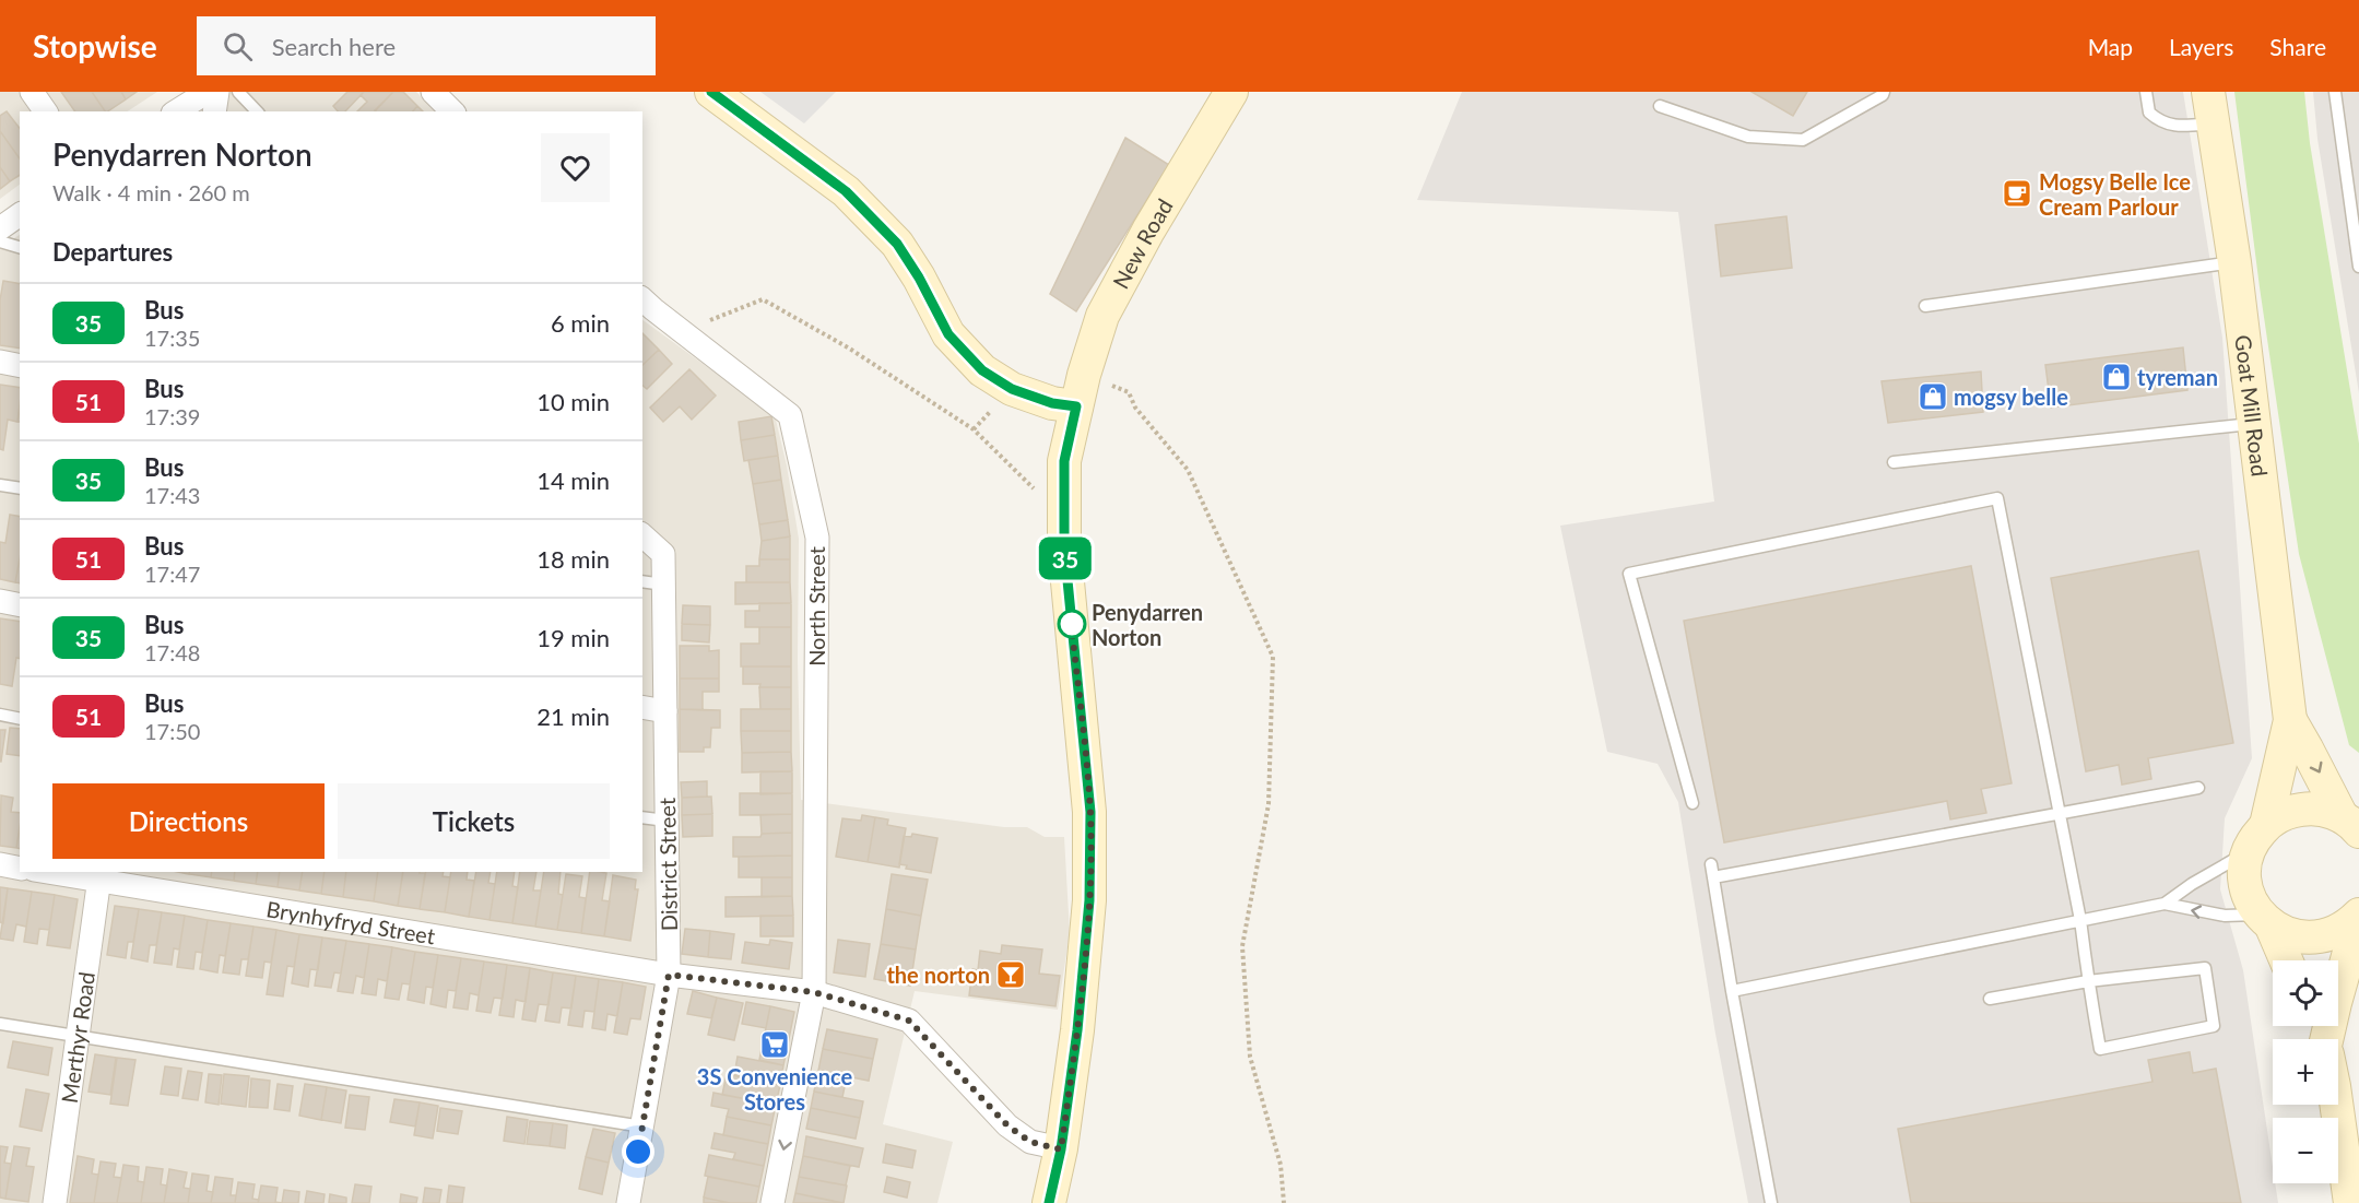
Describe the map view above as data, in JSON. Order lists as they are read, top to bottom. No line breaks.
{"streets":{"street":["New Road","Goat Mill Road","North Street","District Street","Brynhyfryd Street","Merthyr Road"]},"crossings":[["New Road","Brynhyfryd Street"],["North Street","Brynhyfryd Street"],["District Street","Brynhyfryd Street"],["Brynhyfryd Street","Merthyr Road"]],"places":{"cafe":["Mogsy Belle Ice Cream Parlour"],"shop":["tyreman","mogsy belle"],"other":["Penydarren Norton"],"bar":["the norton"],"supermarket":["3S Convenience Stores"]},"lines":["bus line 35"],"page":{"header":"Stopwise","search":"Search here","nav":["Map","Layers","Share"],"on_map":"35","heading":[["Penydarren Norton","Walk · 4 min · 260 m"],"Departures"],"list":[{"mark":"35","name":"Bus","note":"17:35","value":"6 min"},{"mark":"51","name":"Bus","note":"17:39","value":"10 min"},{"mark":"35","name":"Bus","note":"17:43","value":"14 min"},{"mark":"51","name":"Bus","note":"17:47","value":"18 min"},{"mark":"35","name":"Bus","note":"17:48","value":"19 min"},{"mark":"51","name":"Bus","note":"17:50","value":"21 min"}],"buttons":["Directions","Tickets"],"map_buttons":["+","−"]}}
